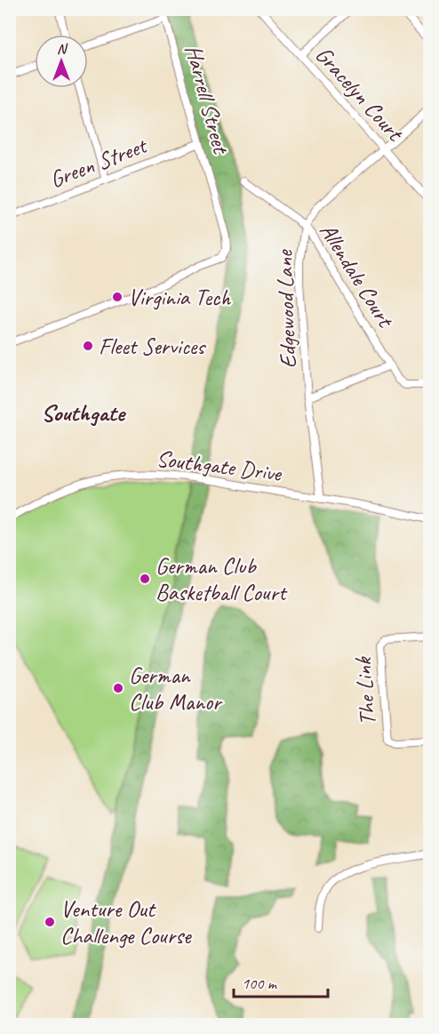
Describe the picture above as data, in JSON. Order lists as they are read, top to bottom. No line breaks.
{"streets":{"street":["Gracelyn Court","Harrell Street","Green Street","Allendale Court","Edgewood Lane","Southgate Drive","The Link"]},"crossings":[["Gracelyn Court","Edgewood Lane"],["Harrell Street","Green Street"],["Allendale Court","Edgewood Lane"],["Edgewood Lane","Southgate Drive"]],"districts":["Southgate"],"places":["Virginia Tech","Fleet Services","German Club Basketball Court","German Club Manor","Venture Out Challenge Course"],"scale_bar":"100 m","north":"top"}
